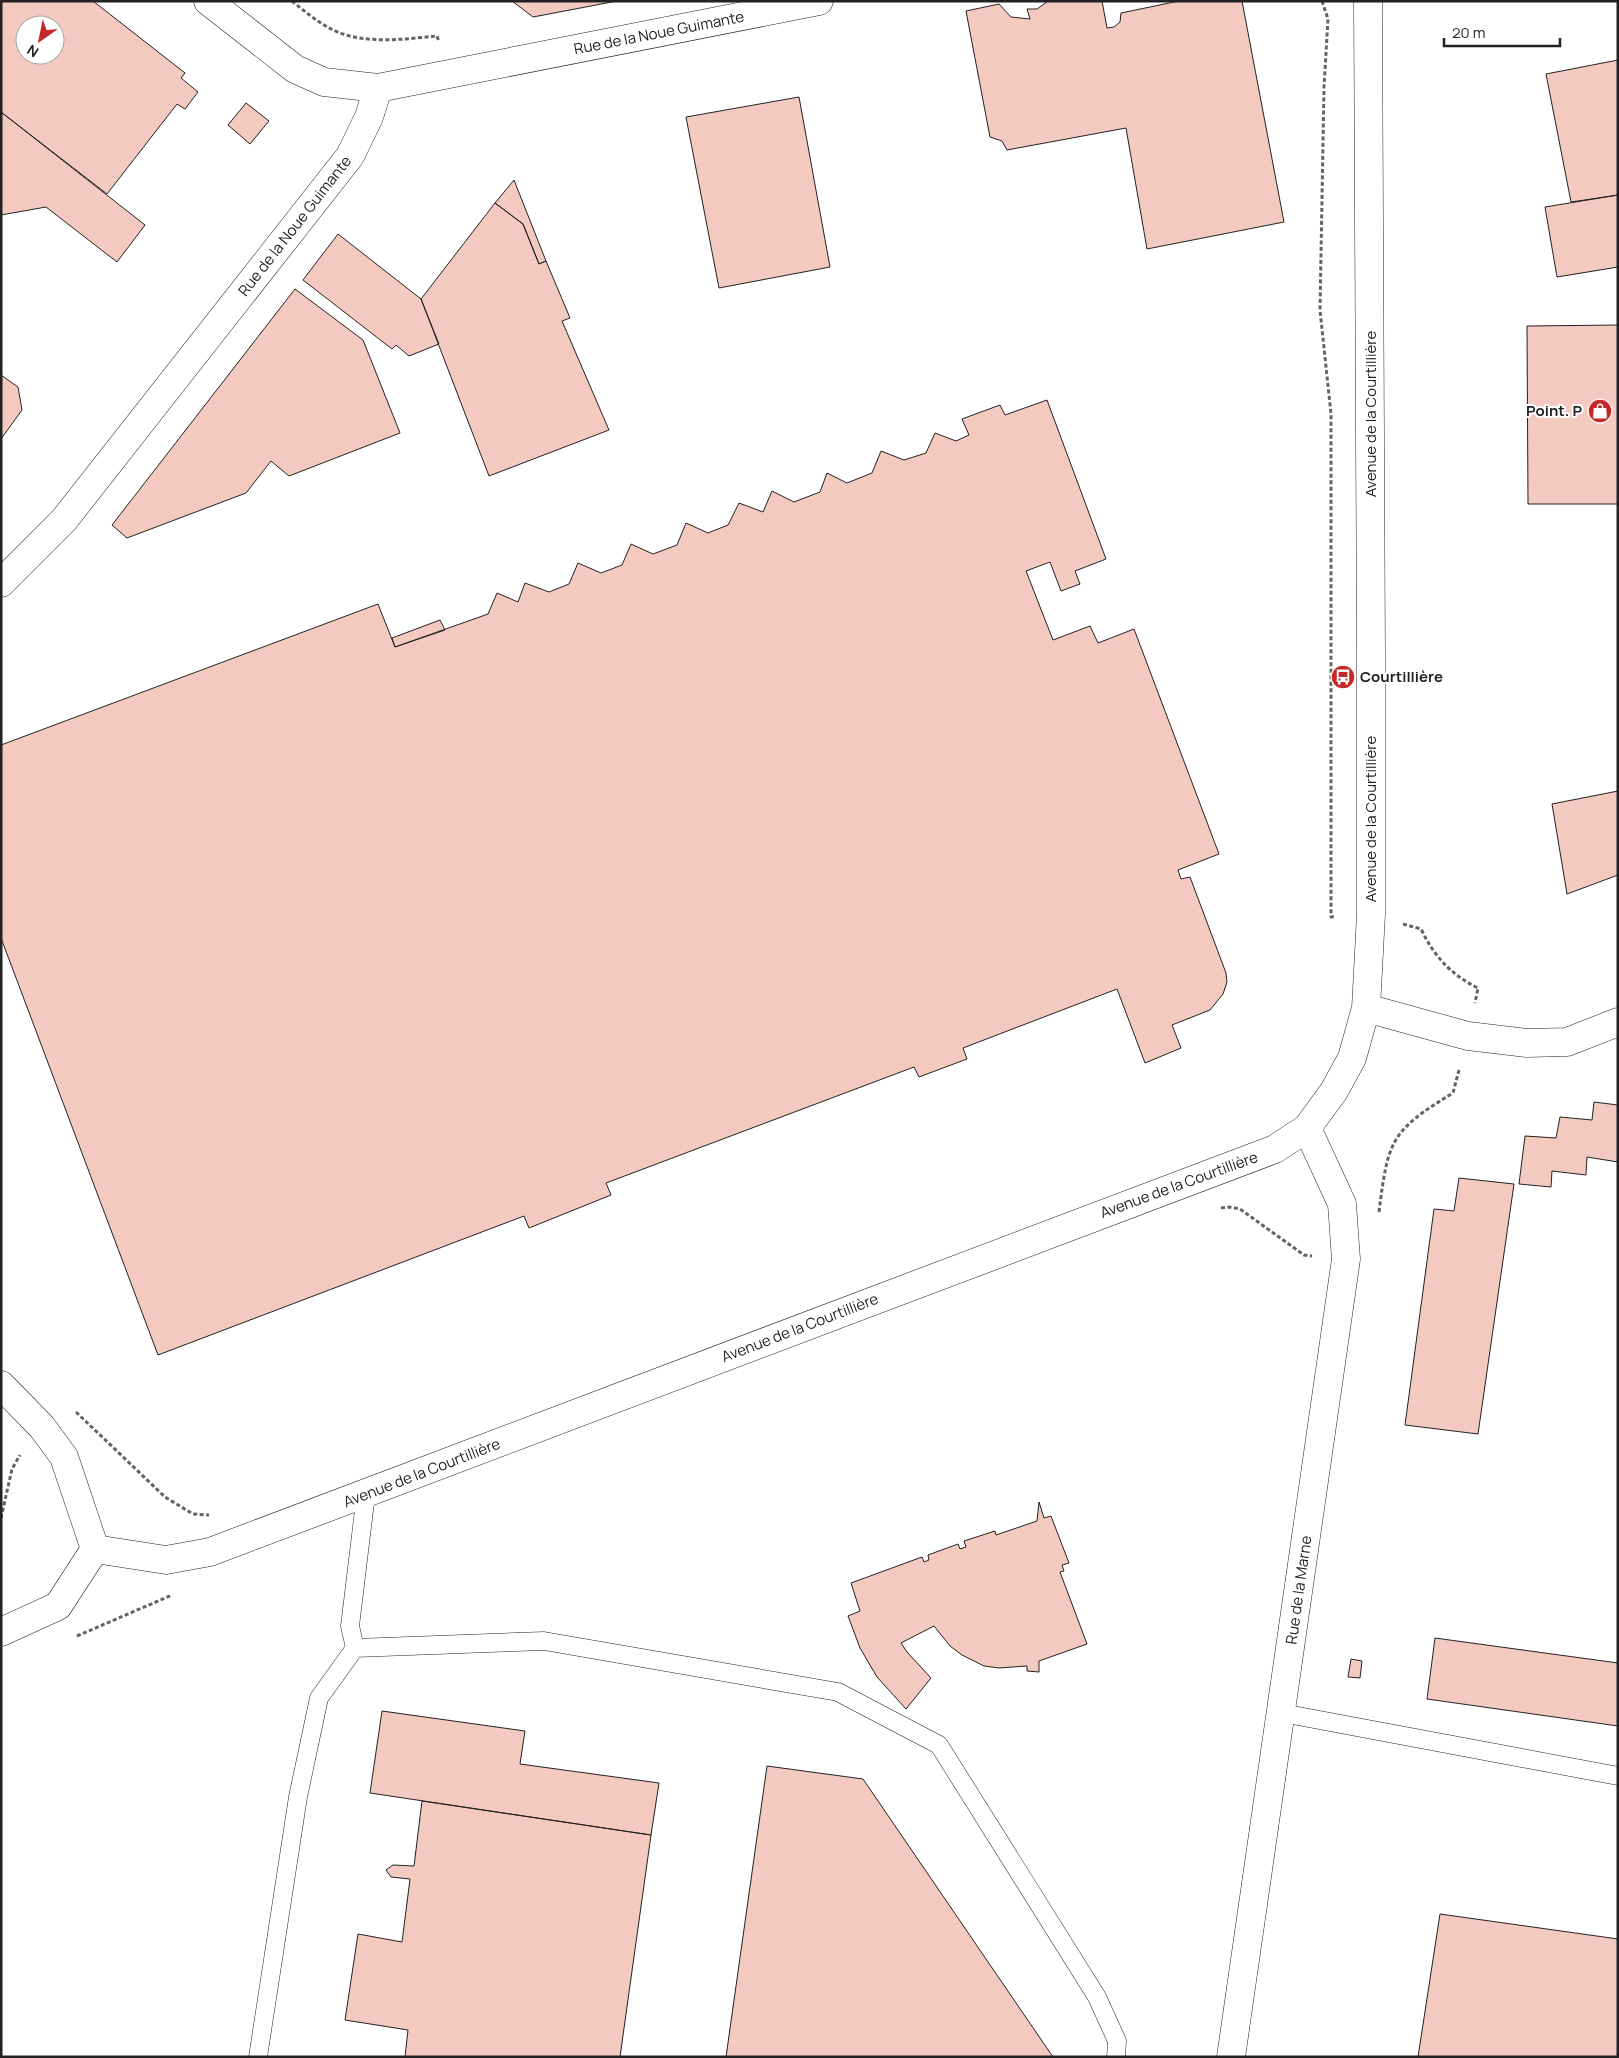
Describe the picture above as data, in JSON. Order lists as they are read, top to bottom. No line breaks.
{"streets":{"street":["Rue de la Noue Guimante","Avenue de la Courtillière","Rue de la Marne"]},"crossings":[["Avenue de la Courtillière","Rue de la Marne"]],"places":{"shop":["Point. P"],"bus stop":["Courtillière"]},"scale_bar":"20 m","north":"bottom left"}
